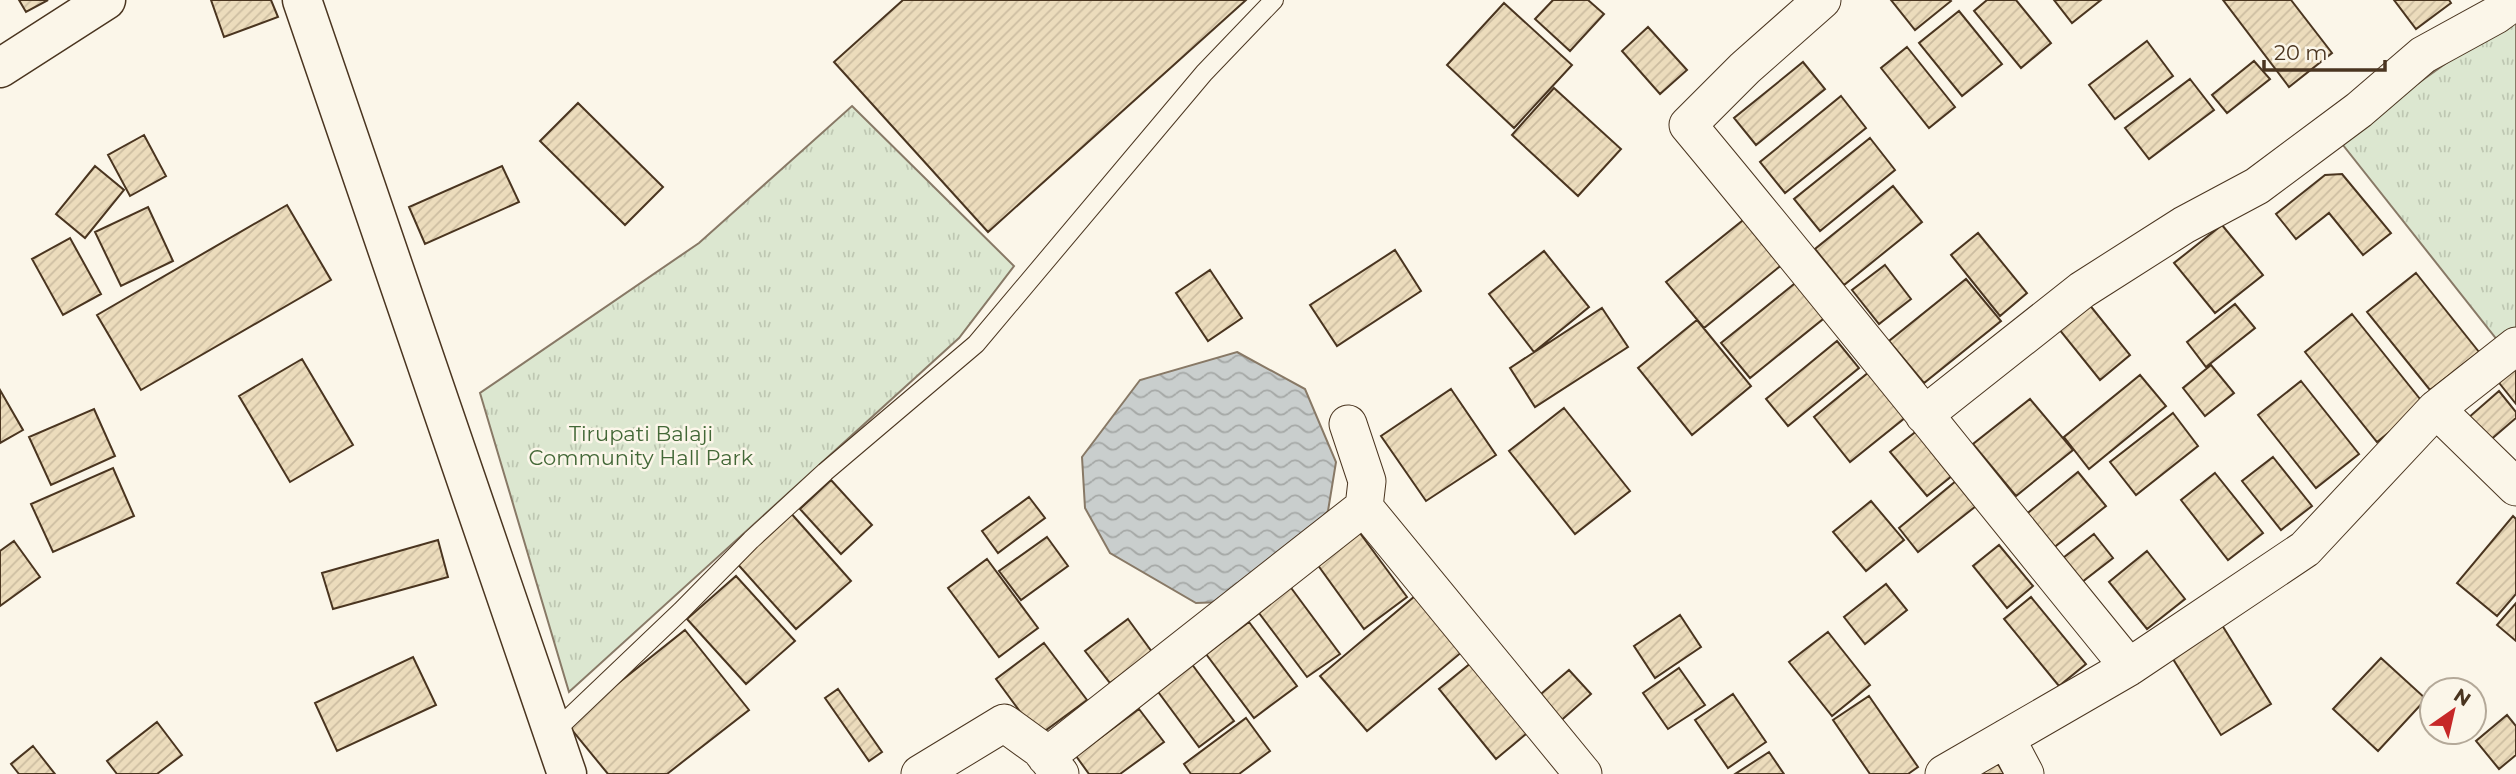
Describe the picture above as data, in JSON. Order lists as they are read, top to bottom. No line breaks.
{"parks":["Tirupati Balaji Community Hall Park"],"scale_bar":"20 m","north":"top right"}
